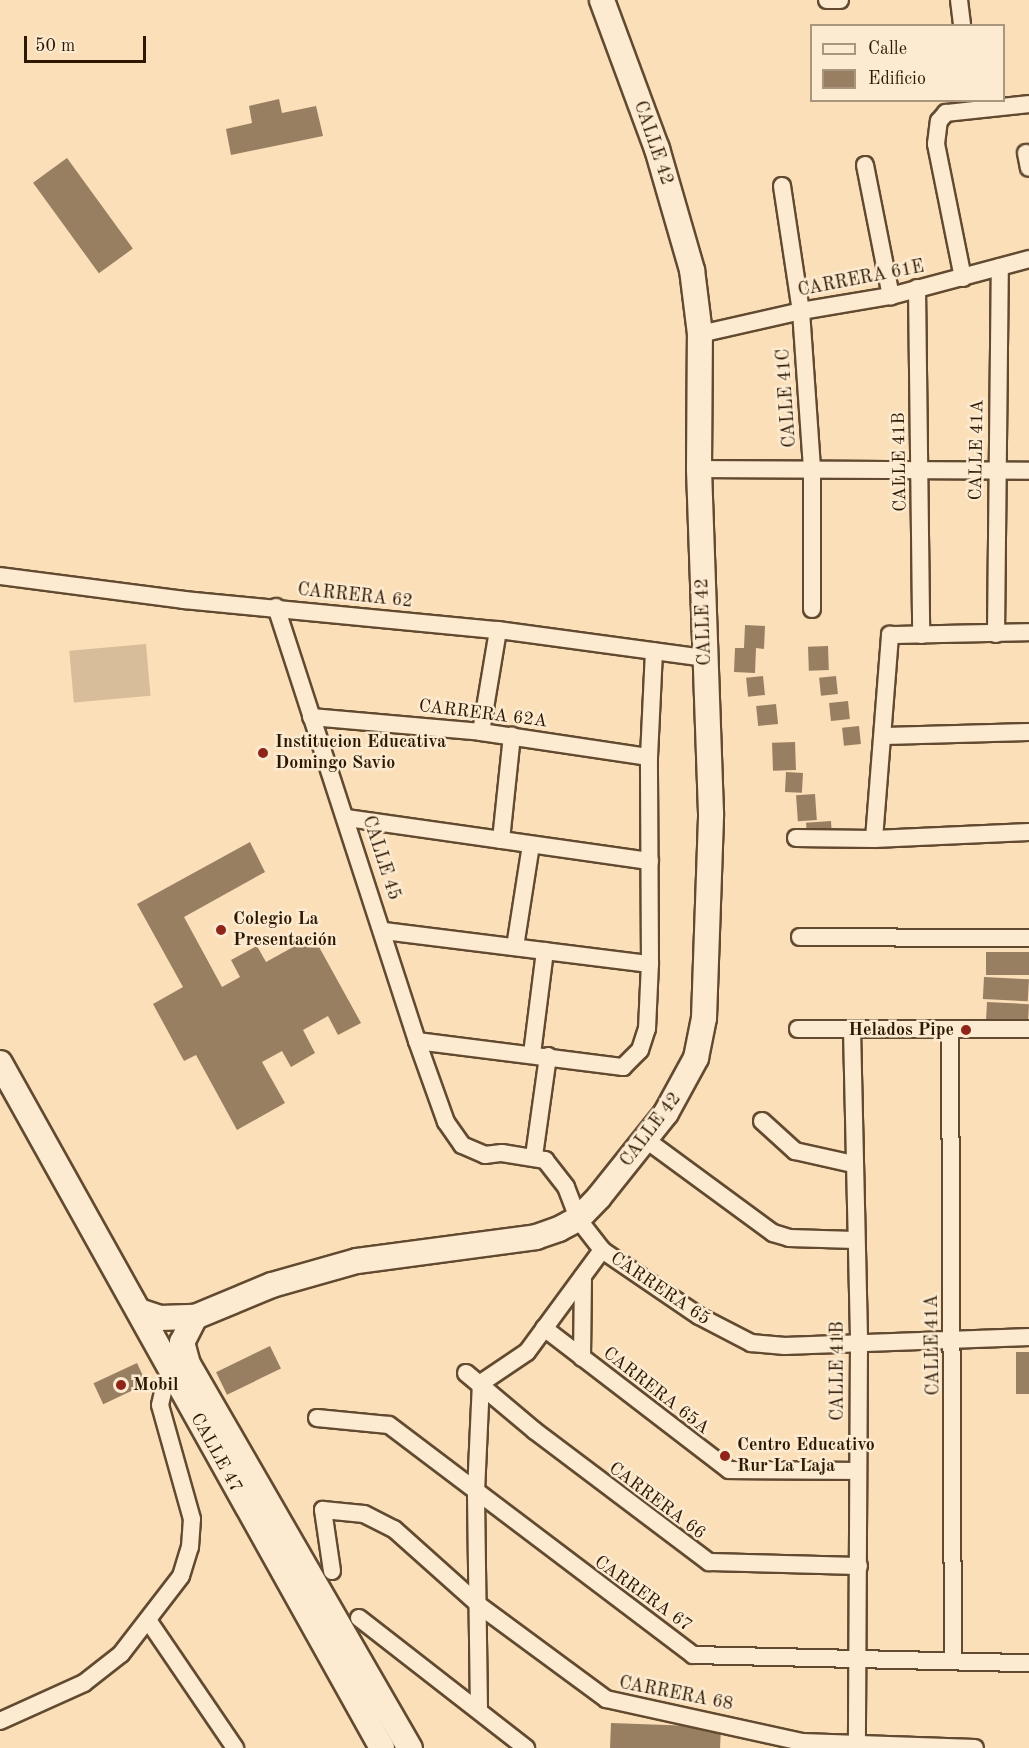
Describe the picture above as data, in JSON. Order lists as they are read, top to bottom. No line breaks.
{"streets":{"street":["CALLE 42","CARRERA 61E","CALLE 41C","CALLE 41A","CALLE 41B","CARRERA 62","CARRERA 62A","CALLE 45","CARRERA 65","CARRERA 65A","CALLE 47","CARRERA 66","CARRERA 67","CARRERA 68"]},"crossings":[["CALLE 42","CARRERA 61E"],["CALLE 42","CARRERA 62"],["CALLE 42","CARRERA 65"],["CARRERA 61E","CALLE 41C"],["CARRERA 61E","CALLE 41A"],["CARRERA 61E","CALLE 41B"],["CALLE 41A","CARRERA 65"],["CALLE 41A","CARRERA 67"],["CALLE 41B","CARRERA 65"],["CALLE 41B","CARRERA 65A"],["CALLE 41B","CARRERA 66"],["CALLE 41B","CARRERA 67"],["CALLE 41B","CARRERA 68"],["CARRERA 62","CALLE 45"],["CARRERA 62A","CALLE 45"],["CALLE 45","CARRERA 65"]],"places":["Institucion Educativa Domingo Savio","Colegio La Presentación","Helados Pipe","Mobil","Centro Educativo Rur La Laja"],"legend":["Calle","Edificio"],"scale_bar":"50 m"}
